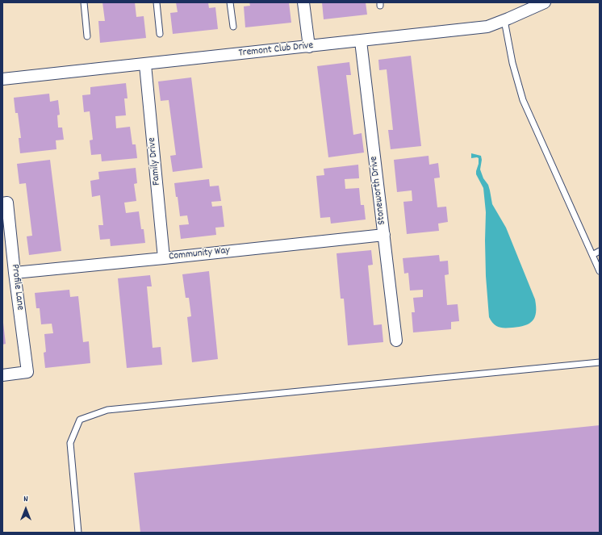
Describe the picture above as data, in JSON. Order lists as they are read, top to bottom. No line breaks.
{"streets":{"street":["Tremont Club Drive","Family Drive","Stoneworth Drive","Community Way","Profile Lane"]},"crossings":[["Tremont Club Drive","Family Drive"],["Tremont Club Drive","Stoneworth Drive"],["Family Drive","Community Way"],["Stoneworth Drive","Community Way"],["Community Way","Profile Lane"]],"north":"top"}
